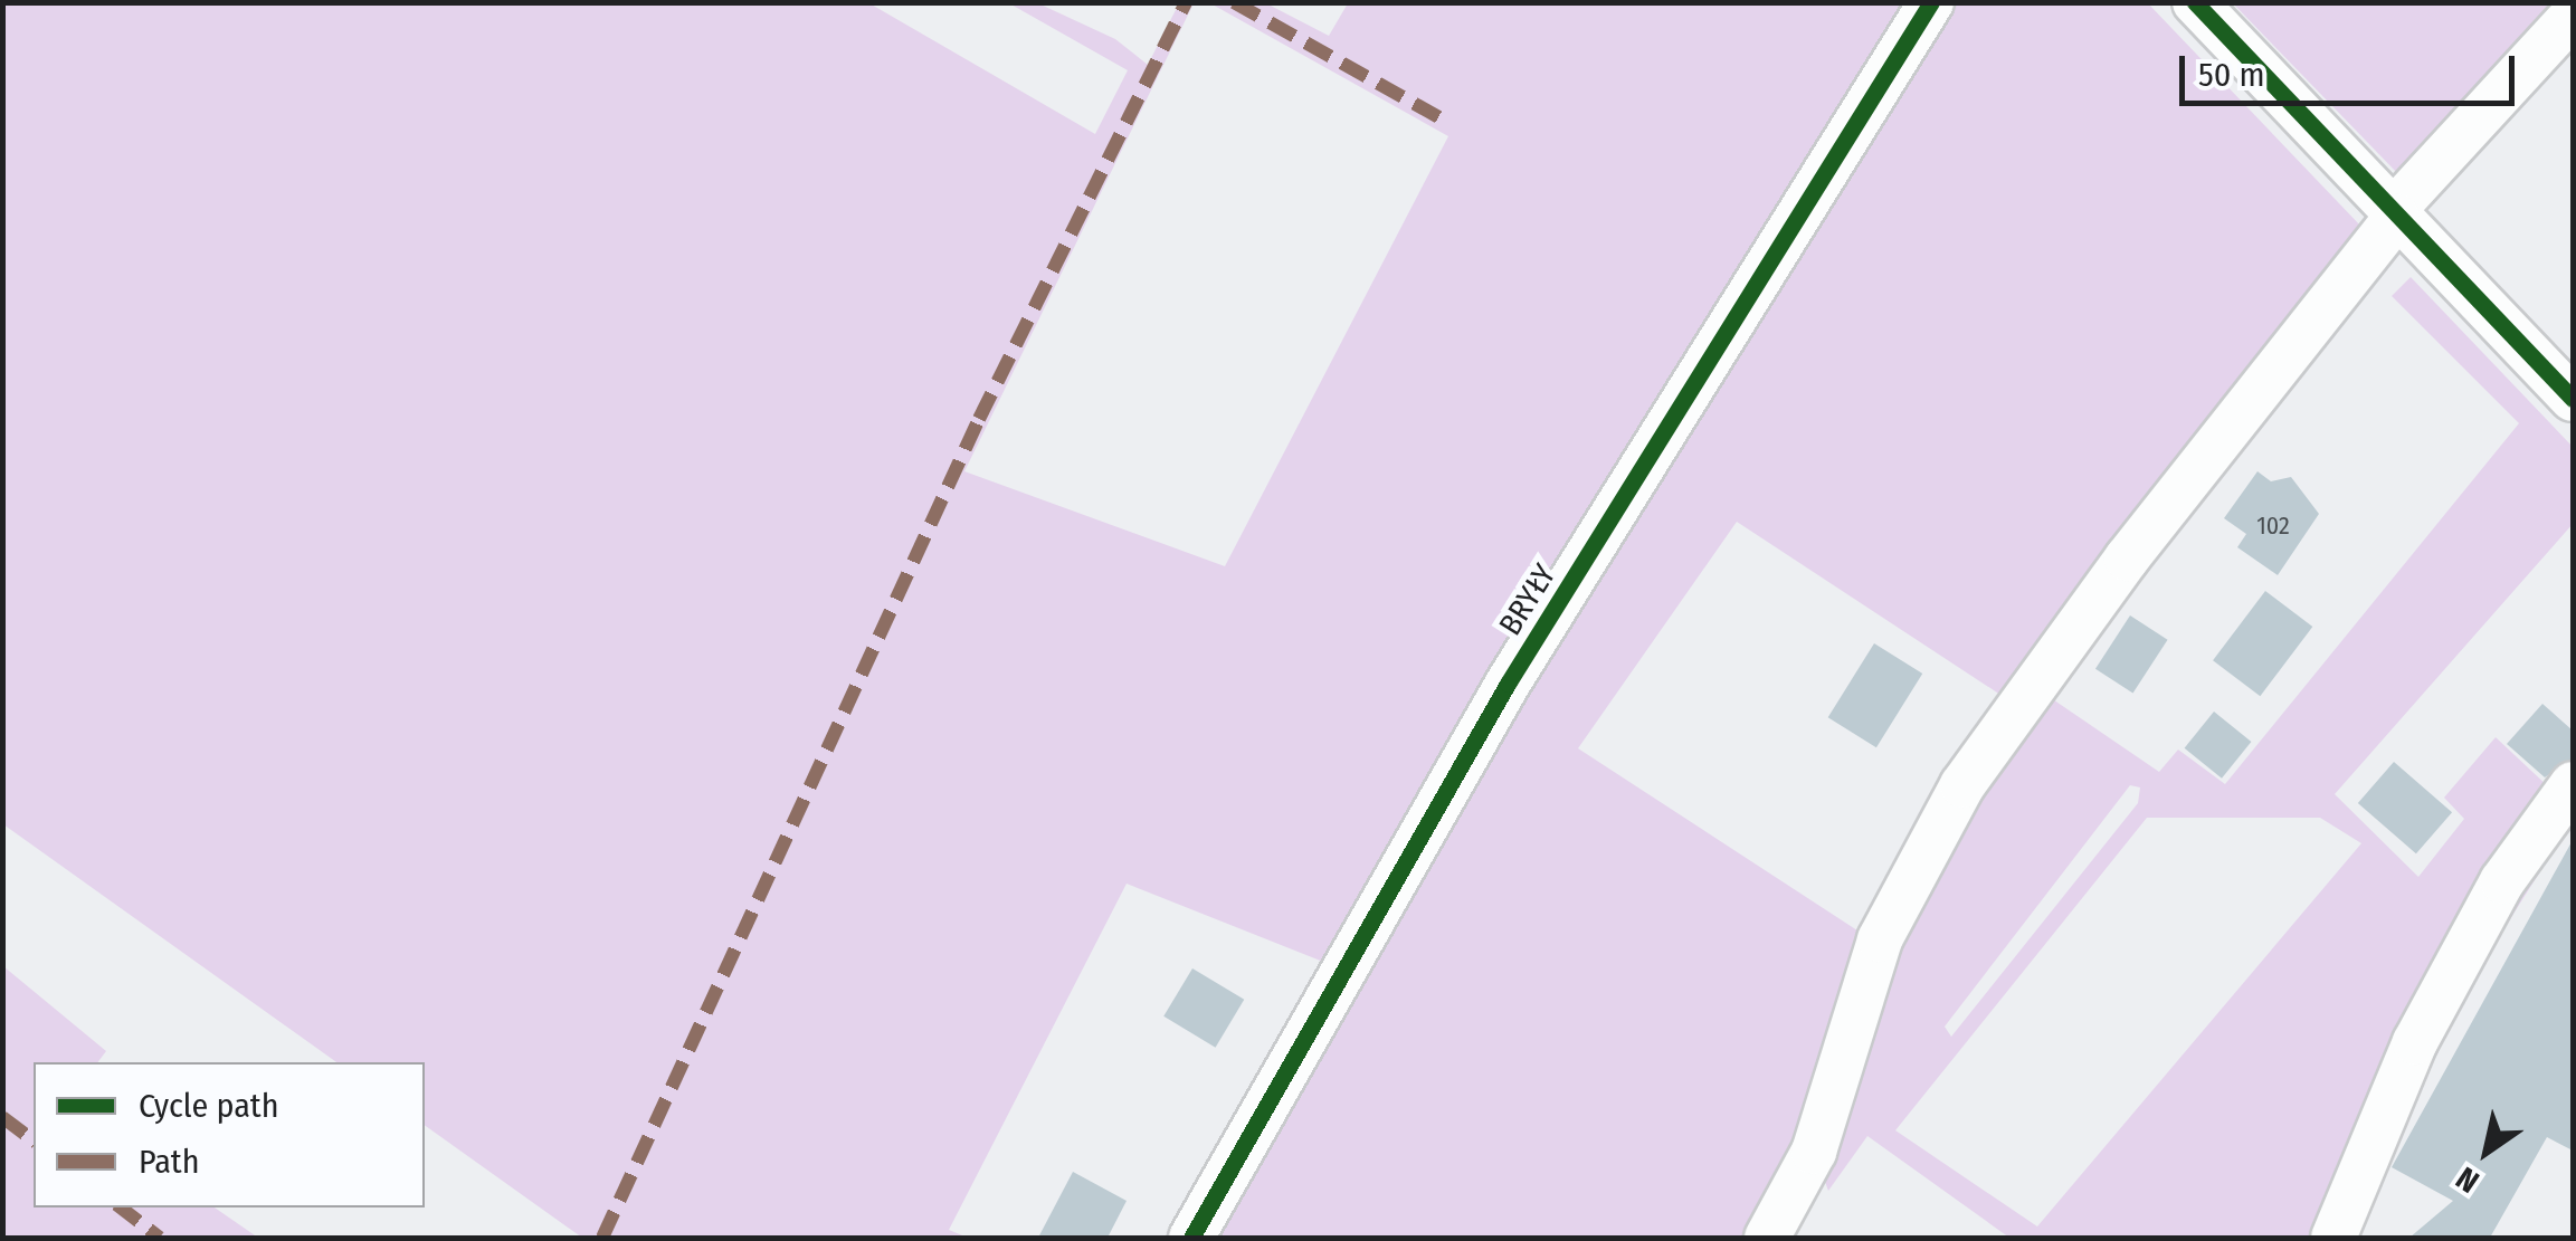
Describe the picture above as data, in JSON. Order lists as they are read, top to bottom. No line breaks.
{"streets":{"street":["BRYŁY"]},"house_numbers":["102"],"legend":["Cycle path","Path"],"scale_bar":"50 m","north":"bottom left"}
